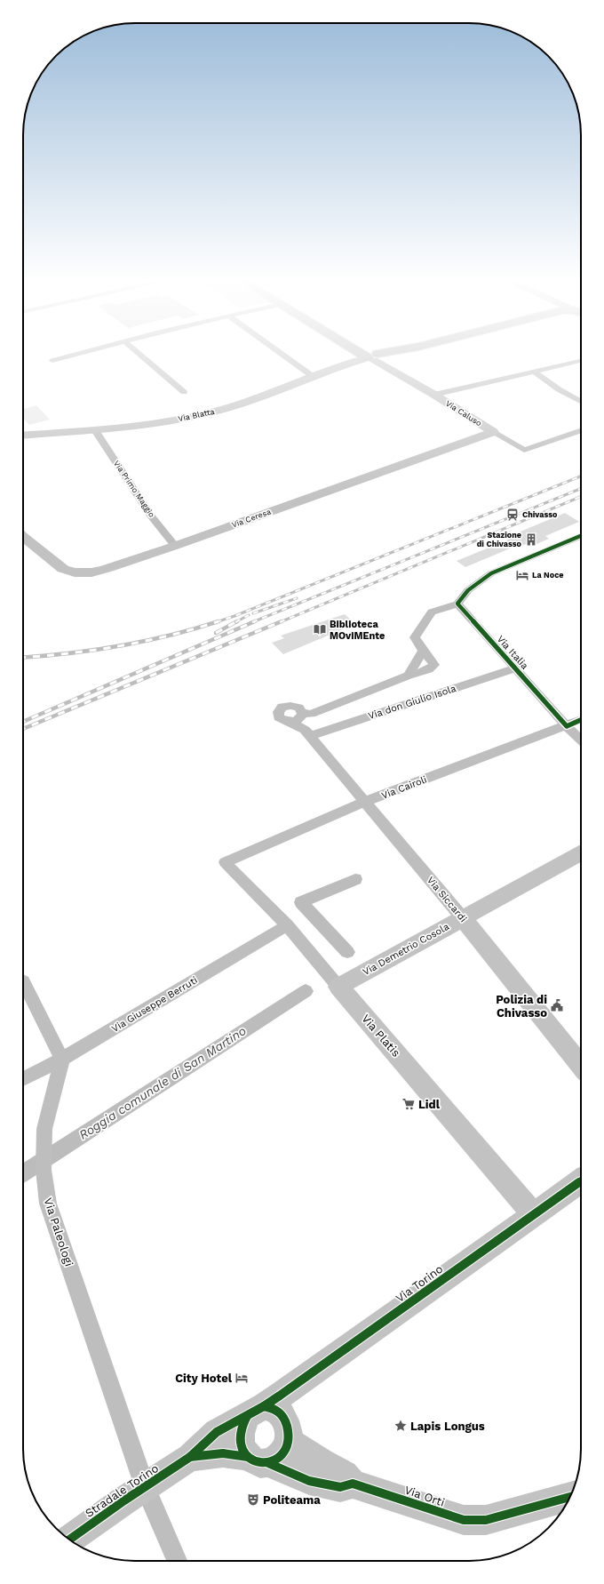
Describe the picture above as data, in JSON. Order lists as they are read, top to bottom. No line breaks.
{"streets":{"main road":["Via Caluso"],"street":["Via Blatta","Via Primo Maggio","Via Ceresa","Via Italia","Via don Giulio Isola","Via Cairoli","Via Siccardi","Via Demetrio Cosola","Via Giuseppe Berruti","Via Platis","Via Paleologi","Via Torino","Stradale Torino","Via Orti"]},"crossings":[["Via Caluso","Via Blatta"],["Via Caluso","Via Ceresa"],["Via Blatta","Via Primo Maggio"],["Via Primo Maggio","Via Ceresa"],["Via Italia","Via don Giulio Isola"],["Via Italia","Via Cairoli"],["Via don Giulio Isola","Via Siccardi"],["Via Cairoli","Via Siccardi"],["Via Cairoli","Via Platis"],["Via Siccardi","Via Demetrio Cosola"],["Via Demetrio Cosola","Via Platis"],["Via Giuseppe Berruti","Via Platis"],["Via Giuseppe Berruti","Via Paleologi"],["Via Platis","Via Torino"],["Via Paleologi","Stradale Torino"],["Via Torino","Stradale Torino"],["Via Torino","Via Orti"],["Stradale Torino","Via Orti"]],"water":["Roggia comunale di San Martino"],"places":{"station":["Chivasso"],"building":["Stazione di Chivasso"],"hotel":["La Noce","City Hotel"],"library":["Biblioteca MOviMEnte"],"public building":["Polizia di Chivasso"],"supermarket":["Lidl"],"place":["Lapis Longus"],"theatre":["Politeama"]}}
